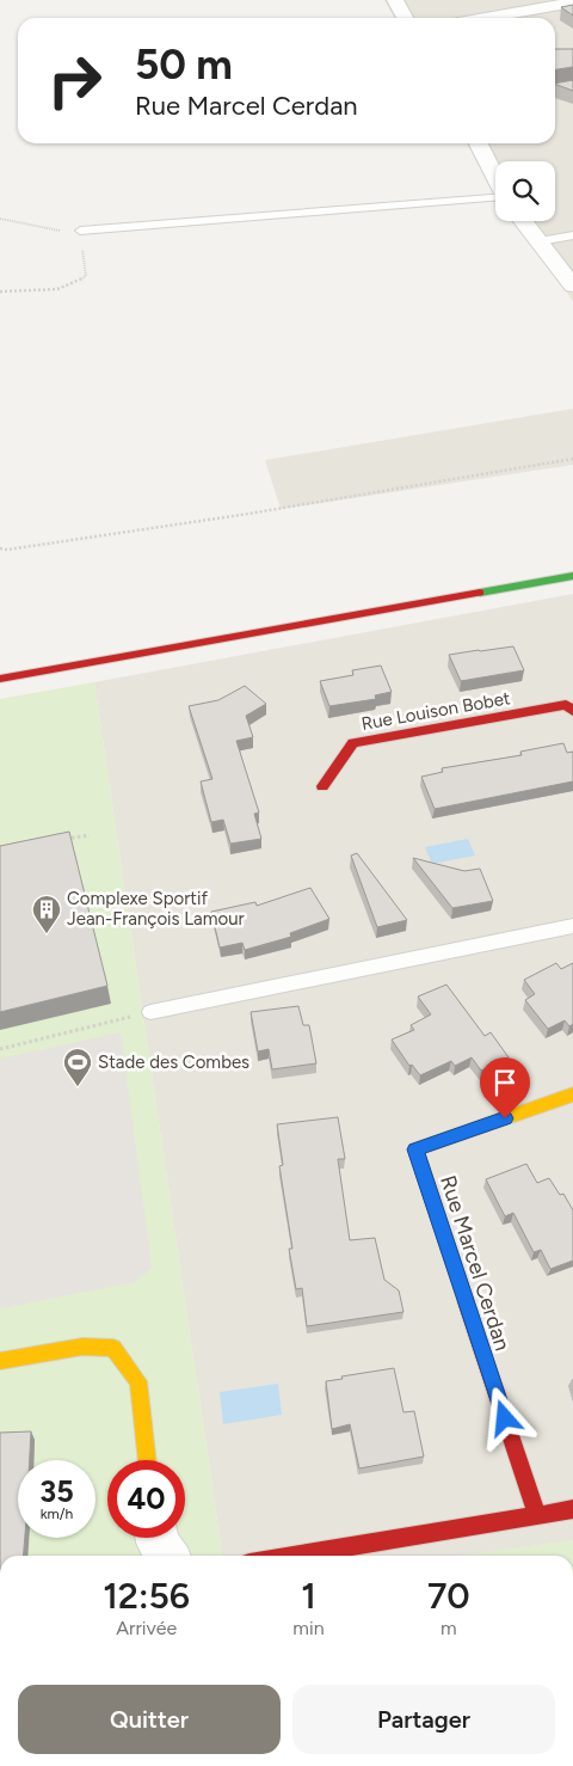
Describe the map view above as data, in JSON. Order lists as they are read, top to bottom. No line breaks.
{"streets":{"street":["Rue Louison Bobet","Rue Marcel Cerdan"]},"places":{"building":["Complexe Sportif Jean-François Lamour"],"sports":["Stade des Combes"]},"page":{"turn":["50 m","Rue Marcel Cerdan"],"speed":"35 km/h","limit":"40","eta":["12:56","Arrivée","1","min","70","m"],"buttons":["Quitter","Partager"]}}
